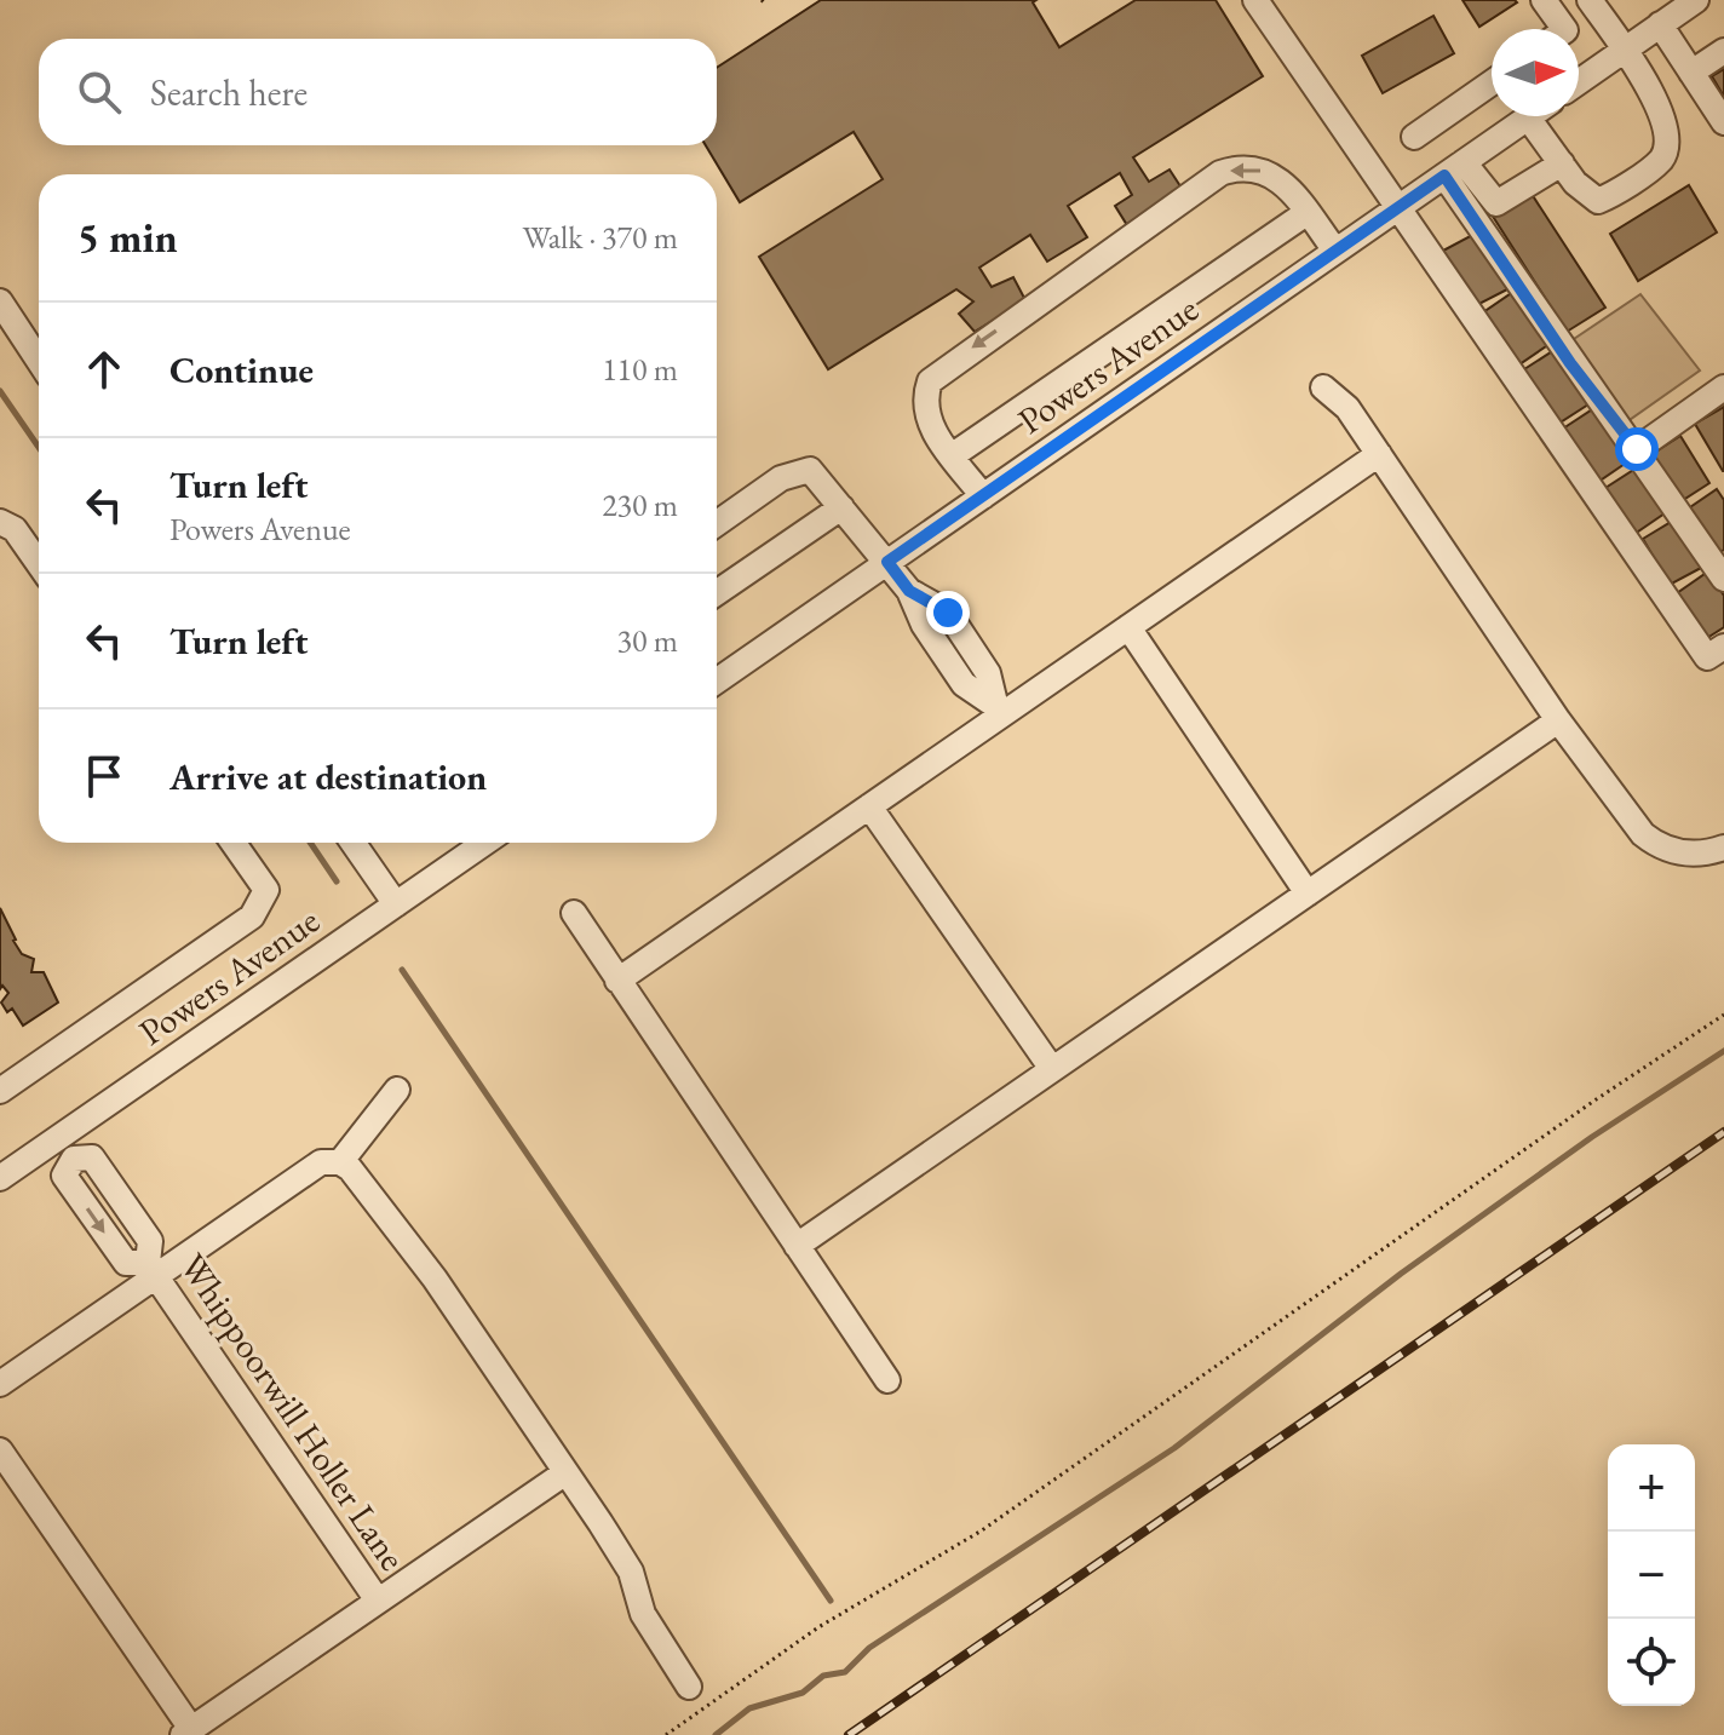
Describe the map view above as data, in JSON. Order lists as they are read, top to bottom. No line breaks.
{"streets":{"street":["Powers Avenue","Whippoorwill Holler Lane"]},"crossings":[["Powers Avenue","Whippoorwill Holler Lane"]],"north":"right","page":{"search":"Search here","heading":["5 min","Walk · 370 m"],"list":[["Continue","110 m"],["Turn left","Powers Avenue","230 m"],["Turn left","30 m"],"Arrive at destination"],"map_buttons":["+","−"]}}
